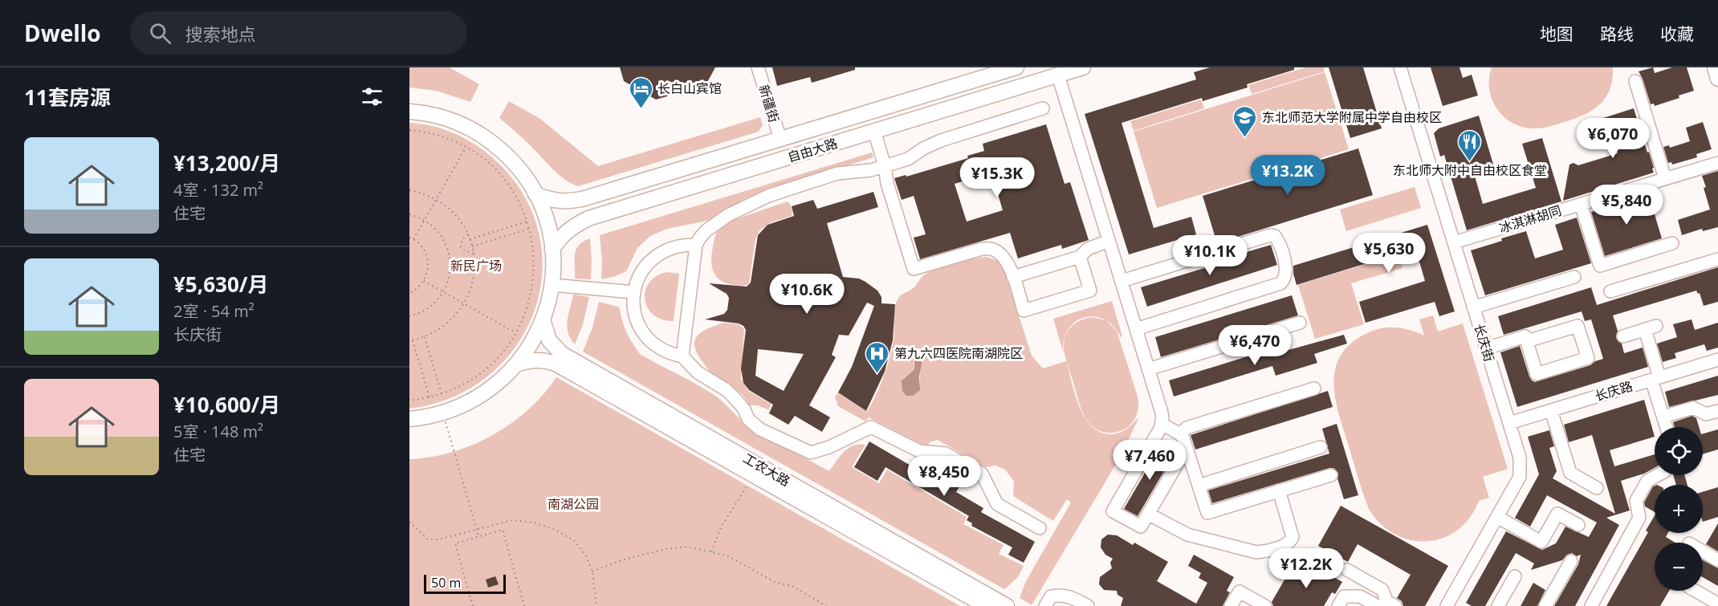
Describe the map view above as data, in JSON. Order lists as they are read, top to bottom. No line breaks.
{"streets":{"main road":["自由大路","工农大路"],"street":["新疆街","冰淇淋胡同","长庆街","长庆路"]},"crossings":[["新疆街","自由大路"],["冰淇淋胡同","长庆街"],["长庆街","长庆路"]],"parks":["新民广场","南湖公园"],"places":{"hotel":["长白山宾馆"],"school or university":["东北师范大学附属中学自由校区"],"restaurant":["东北师大附中自由校区食堂"],"hospital":["第九六四医院南湖院区"]},"scale_bar":"50 m","page":{"header":"Dwello","search":"搜索地点","nav":["地图","路线","收藏"],"heading":"11套房源","price":["¥6,070","¥13.2K","¥15.3K","¥5,840","¥5,630","¥10.1K","¥10.6K","¥6,470","¥7,460","¥8,450","¥12.2K"],"list":[{"name":"¥13,200/月","note":"4室 · 132 m² · 住宅"},{"name":"¥5,630/月","note":"2室 · 54 m² · 长庆街"},{"name":"¥10,600/月","note":"5室 · 148 m² · 住宅"}],"map_buttons":["+","−"],"scale":"50 m"}}
